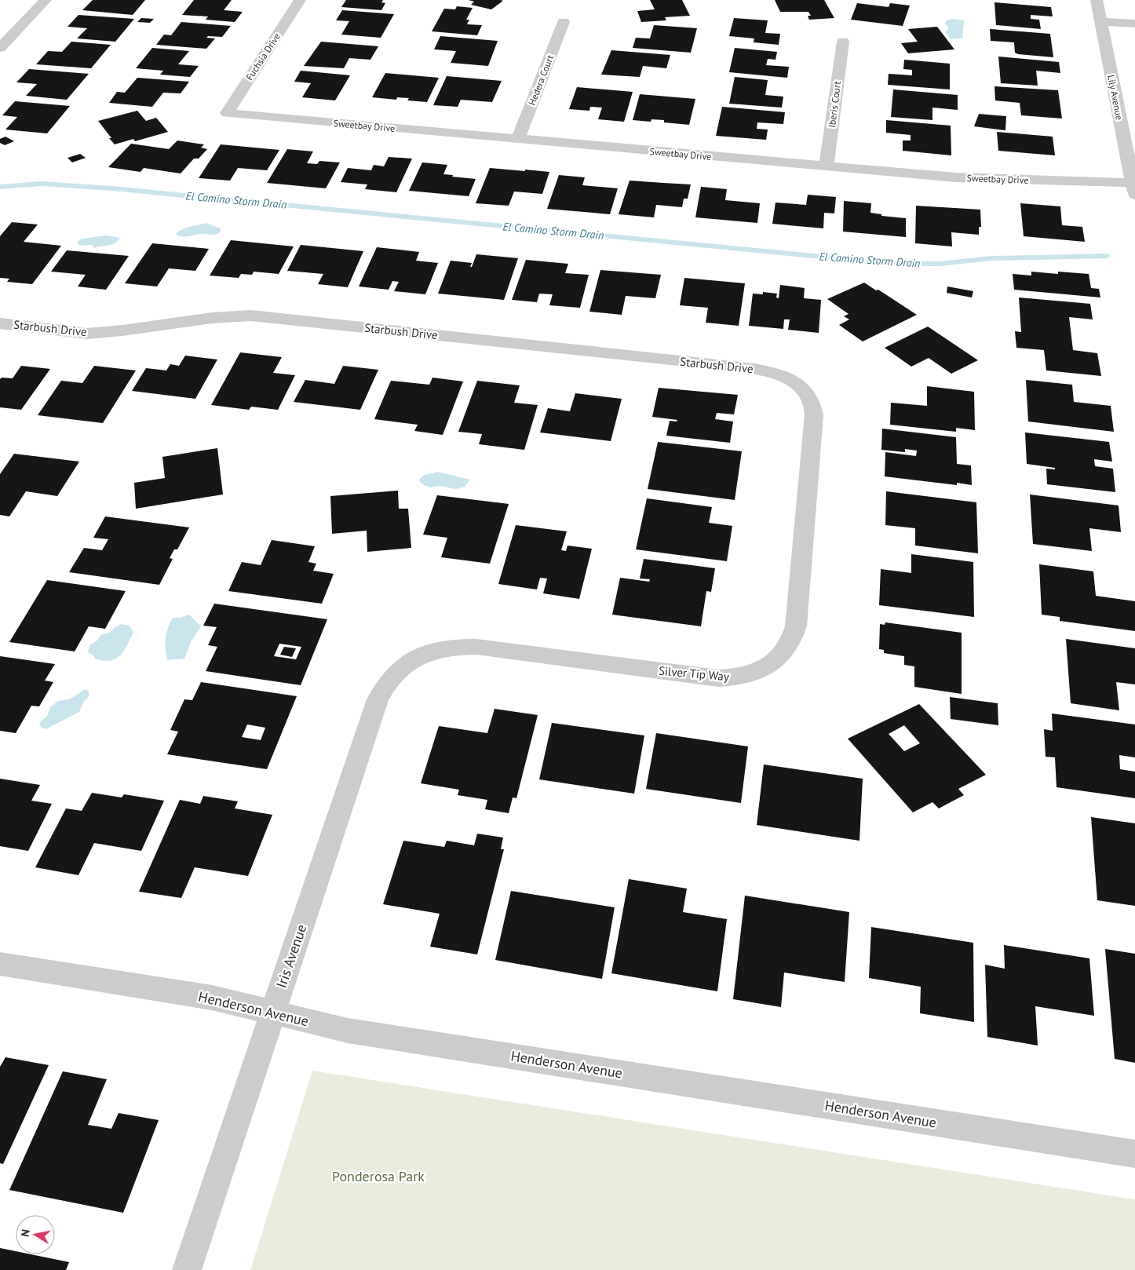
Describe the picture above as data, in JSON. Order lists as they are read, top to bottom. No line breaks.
{"streets":{"street":["Fuchsia Drive","Hedera Court","Lily Avenue","Iberis Court","Sweetbay Drive","Starbush Drive","Silver Tip Way","Iris Avenue","Henderson Avenue"]},"crossings":[["Fuchsia Drive","Sweetbay Drive"],["Hedera Court","Sweetbay Drive"],["Lily Avenue","Sweetbay Drive"],["Iberis Court","Sweetbay Drive"],["Starbush Drive","Silver Tip Way"],["Silver Tip Way","Iris Avenue"],["Iris Avenue","Henderson Avenue"]],"water":["El Camino Storm Drain"],"parks":["Ponderosa Park"],"north":"left"}
